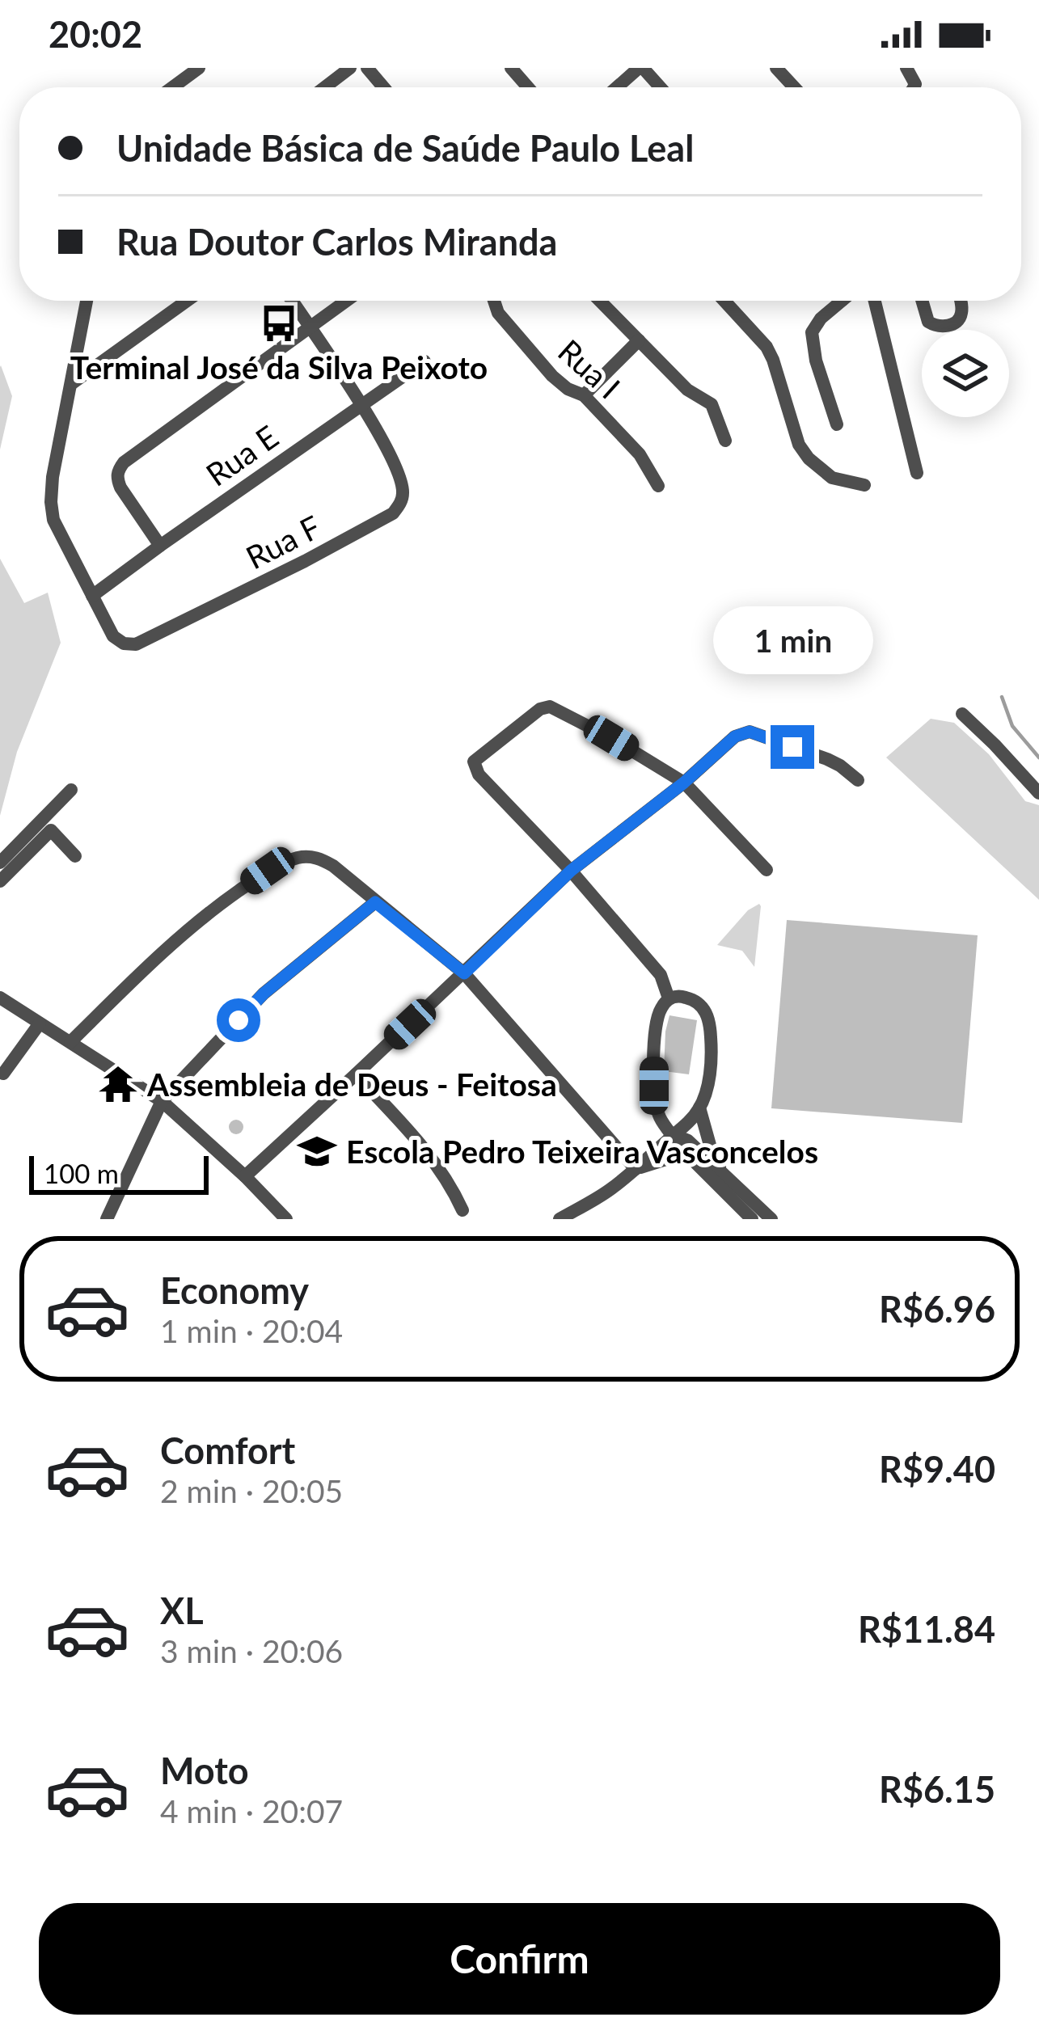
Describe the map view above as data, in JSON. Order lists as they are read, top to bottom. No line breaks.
{"streets":{"street":["Rua I","Rua E","Rua F"]},"crossings":[["Rua E","Rua F"]],"places":{"bus stop":["Terminal José da Silva Peixoto"],"temple":["Assembleia de Deus - Feitosa"],"school or university":["Escola Pedro Teixeira Vasconcelos"]},"scale_bar":"100 m","page":{"status":"20:02","banner":["Unidade Básica de Saúde Paulo Leal","Rua Doutor Carlos Miranda"],"bubble":"1 min","scale":"100 m","list":[{"name":"Economy","note":"1 min · 20:04","value":"R$6.96"},{"name":"Comfort","note":"2 min · 20:05","value":"R$9.40"},{"name":"XL","note":"3 min · 20:06","value":"R$11.84"},{"name":"Moto","note":"4 min · 20:07","value":"R$6.15"}],"buttons":"Confirm"}}
